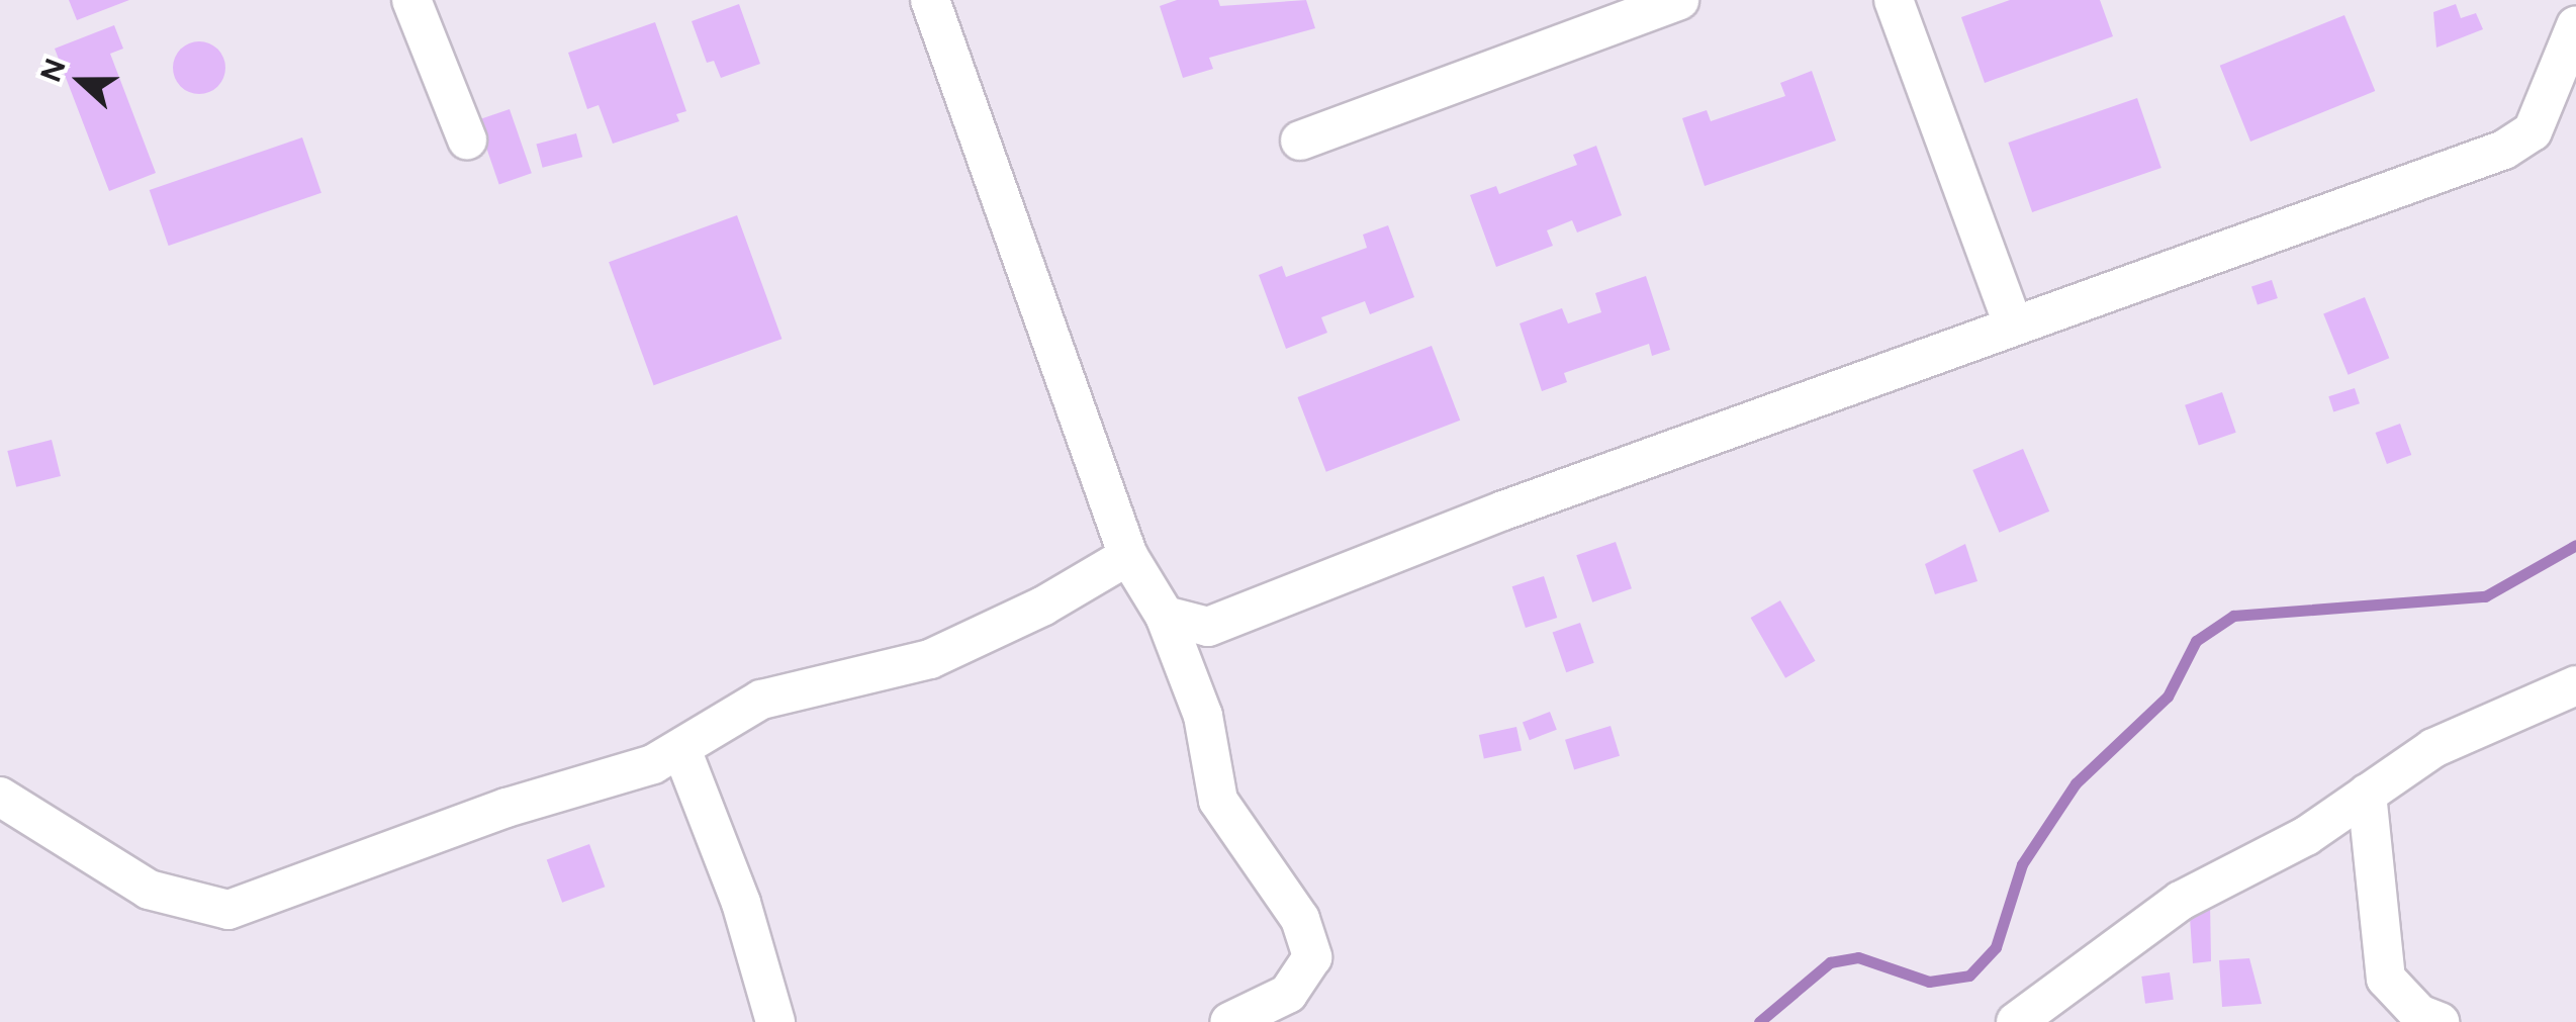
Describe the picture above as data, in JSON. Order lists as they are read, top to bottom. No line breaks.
{"north":"left"}
